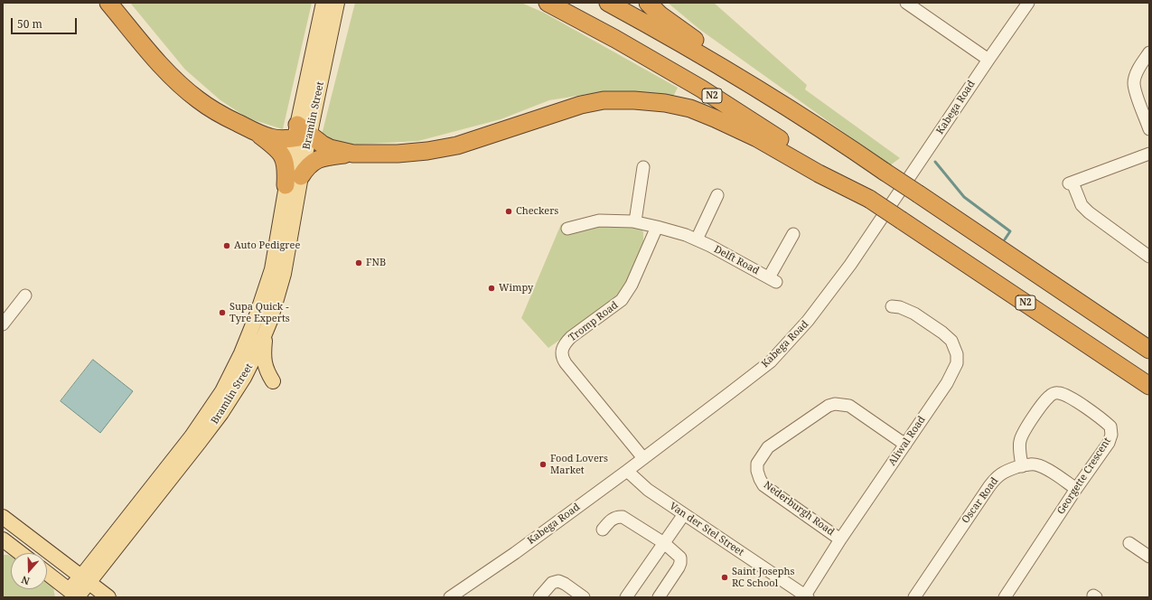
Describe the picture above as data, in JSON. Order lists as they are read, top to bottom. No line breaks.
{"streets":{"highway":["N2"],"main road":["Bramlin Street"],"street":["Kabega Road","Delft Road","Tromp Road","Aliwal Road","Georgette Crescent","Oscar Road","Nederburgh Road","Van der Stel Street"]},"crossings":[["Kabega Road","Tromp Road"],["Kabega Road","Van der Stel Street"],["Delft Road","Tromp Road"],["Aliwal Road","Nederburgh Road"],["Aliwal Road","Van der Stel Street"],["Georgette Crescent","Oscar Road"]],"places":["Checkers","Auto Pedigree","FNB","Wimpy","Supa Quick - Tyre Experts","Food Lovers Market","Saint Josephs RC School"],"scale_bar":"50 m","north":"bottom"}
